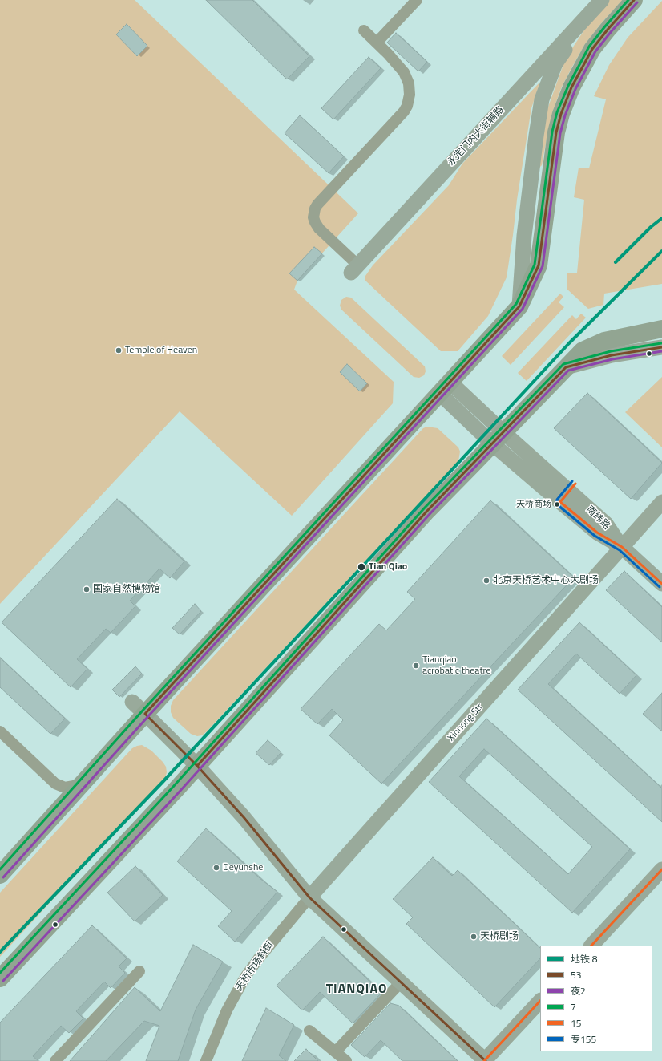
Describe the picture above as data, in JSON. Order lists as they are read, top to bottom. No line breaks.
{"streets":{"street":["永定门内大街辅路","南纬路","Xinnong Str","天桥市场斜街"]},"crossings":[["南纬路","Xinnong Str"],["Xinnong Str","天桥市场斜街"]],"districts":["TIANQIAO"],"places":["Temple of Heaven","天桥商场","Tian Qiao","北京天桥艺术中心大剧场","国家自然博物馆","Tianqiao acrobatic theatre","Deyunshe","天桥剧场"],"lines":["transit line 53","transit line 7","transit line 夜2","metro line 8","transit line 专155","transit line 15"],"legend":["地铁 8","53","夜2","7","15","专155"]}
